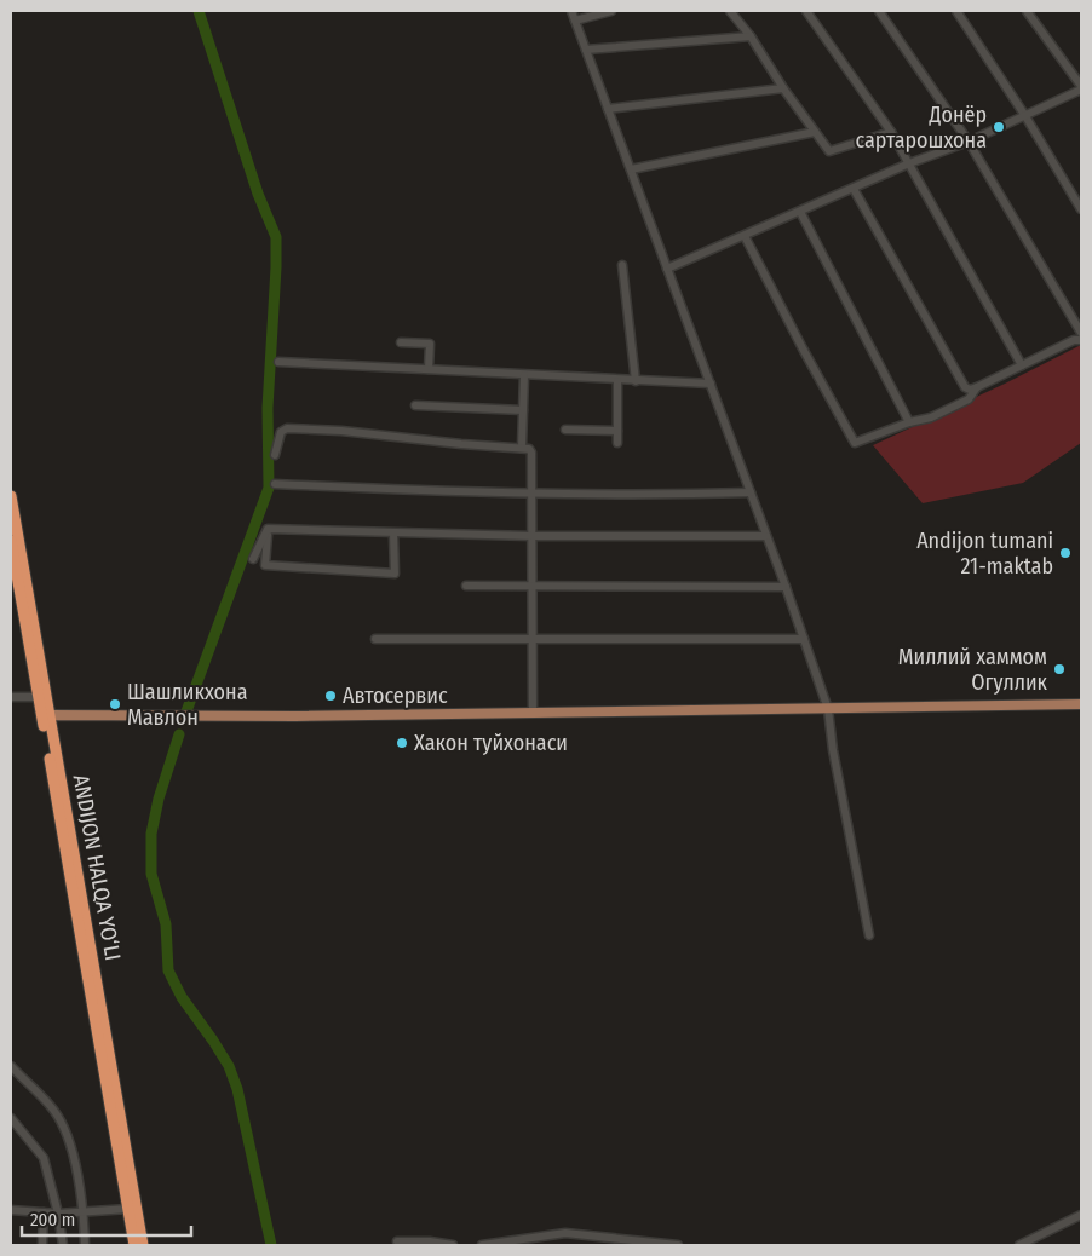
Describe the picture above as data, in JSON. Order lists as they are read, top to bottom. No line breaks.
{"streets":{"highway":["ANDIJON HALQA YO‘LI"]},"places":["Донёр сартарошхона","Andijon tumani 21-maktab","Миллий хаммом Огуллик","Автосервис","Шашликхона Мавлон","Хакон туйхонаси"],"scale_bar":"200 m"}
